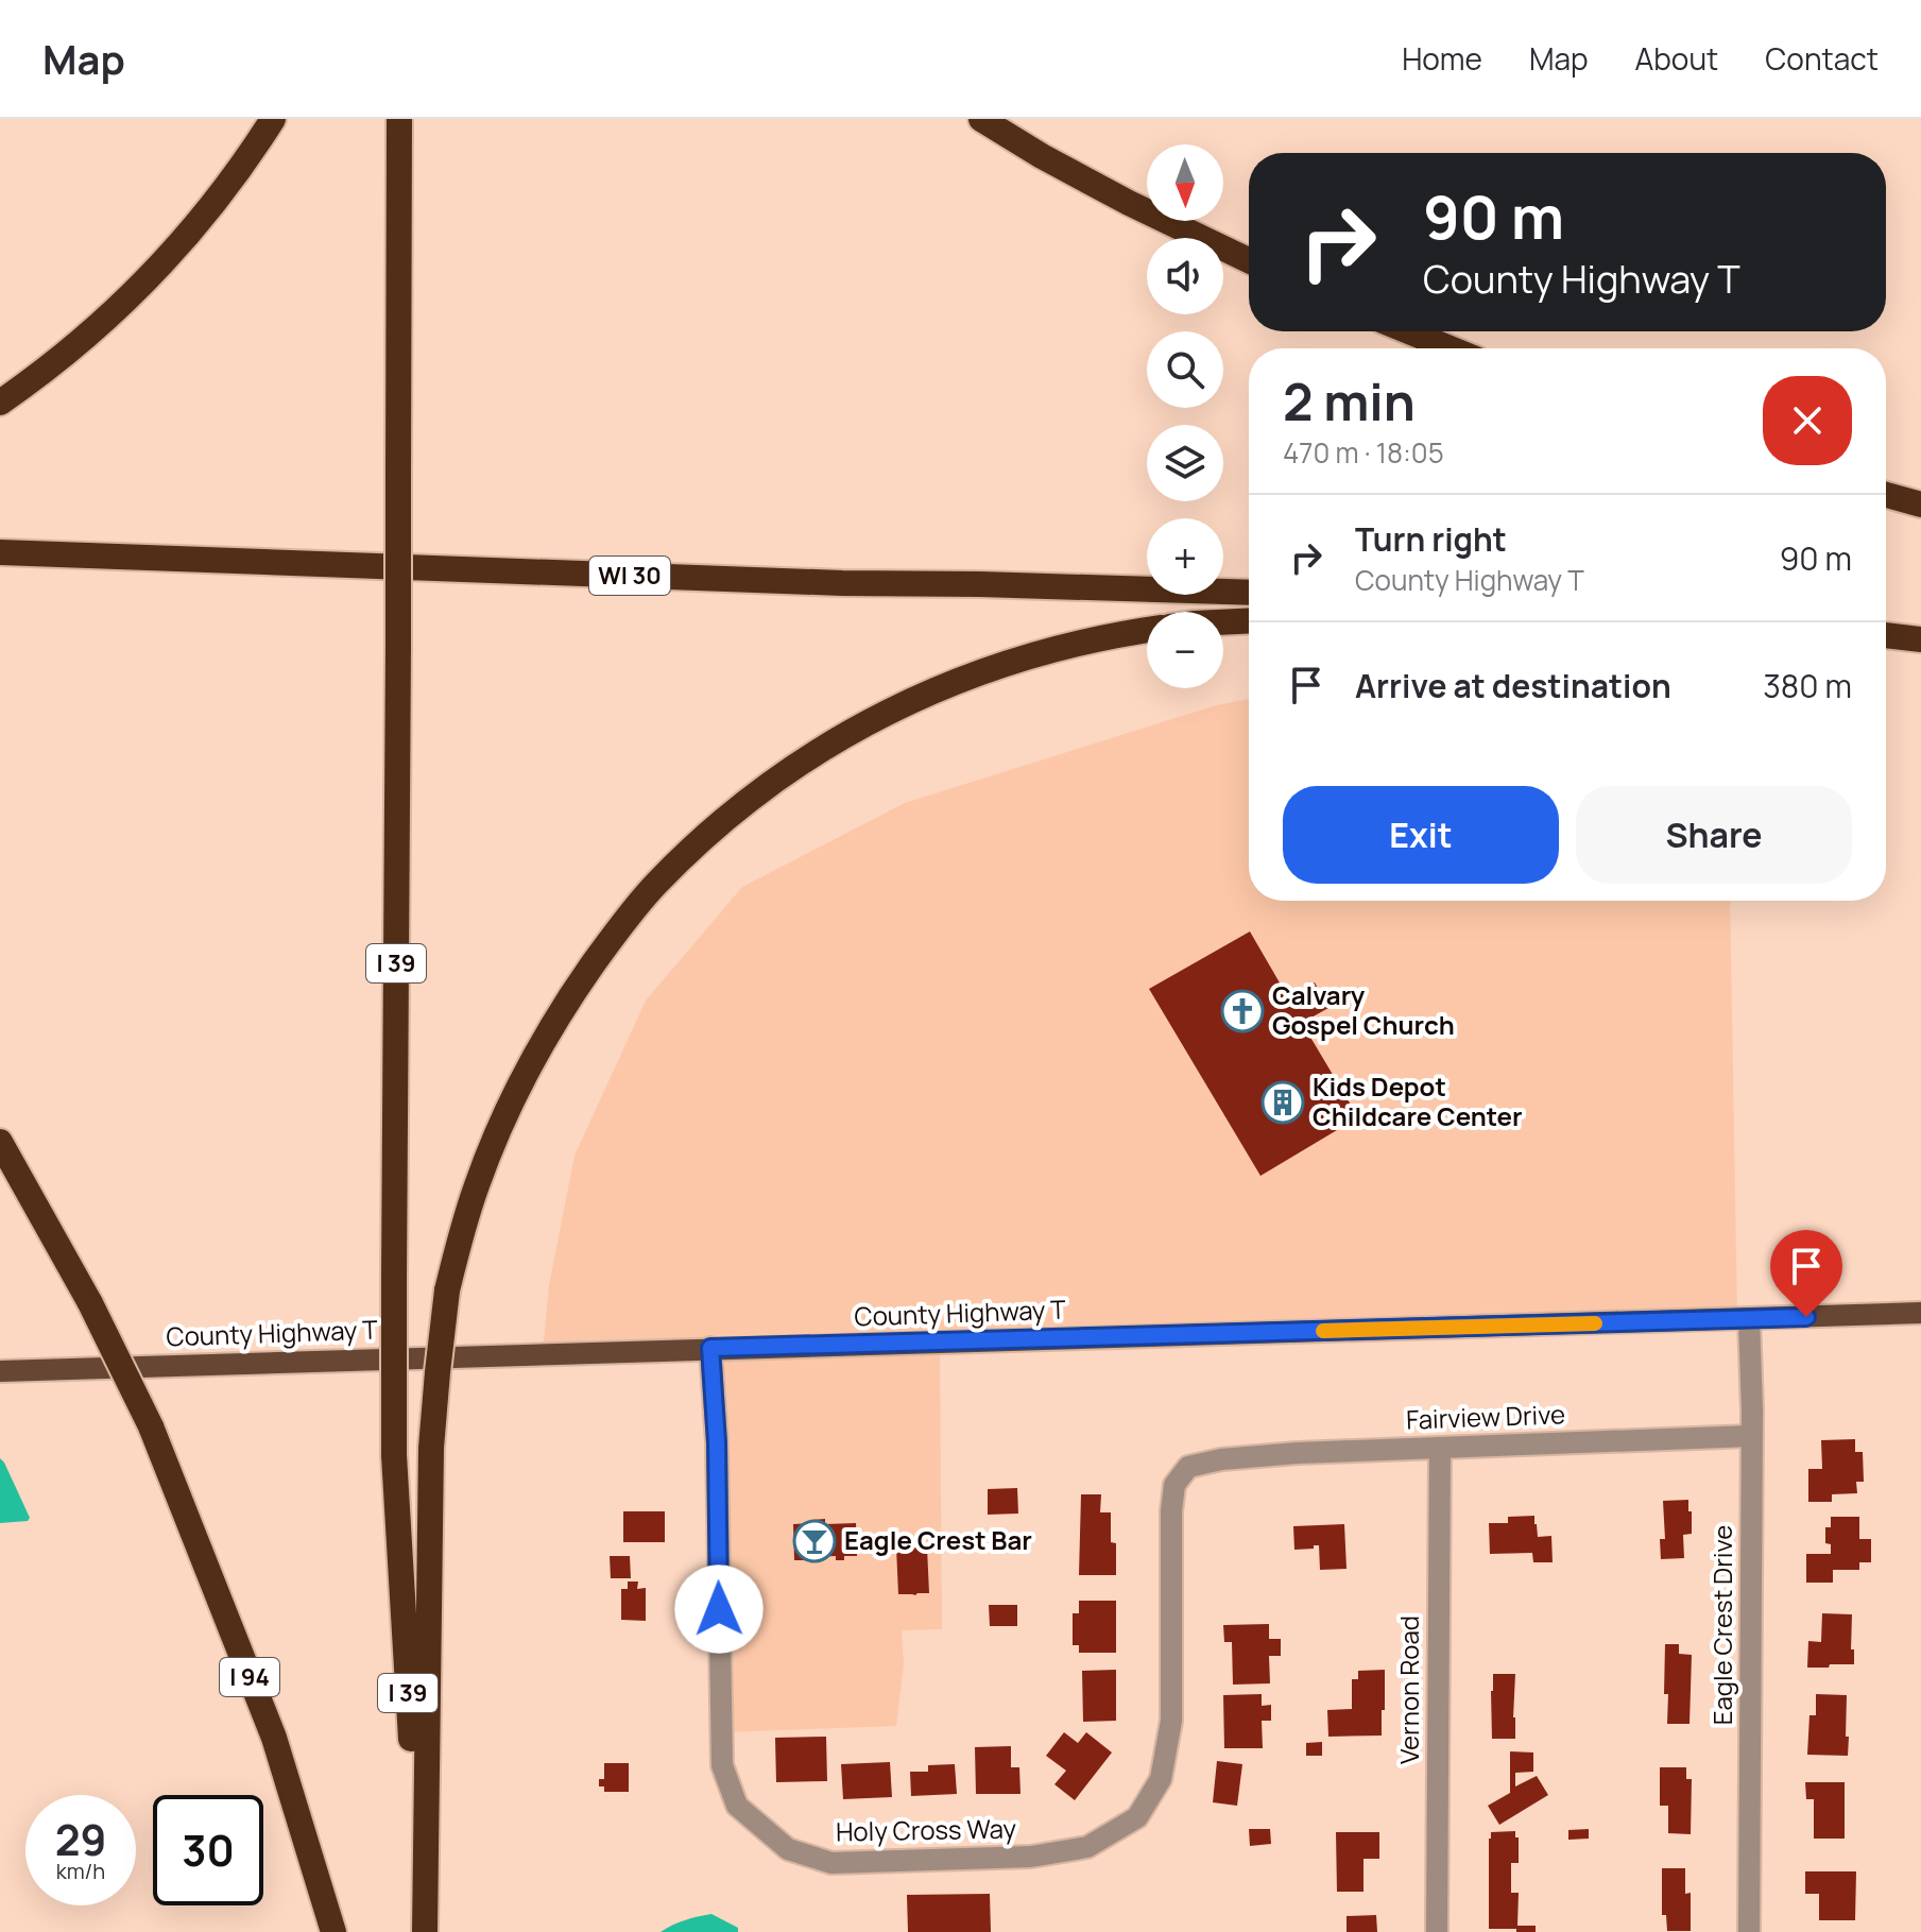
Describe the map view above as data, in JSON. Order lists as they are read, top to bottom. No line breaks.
{"streets":{"highway":["WI 30","I 39","I 94"],"main road":["County Highway T"],"street":["Fairview Drive","Eagle Crest Drive","Vernon Road","Holy Cross Way"]},"crossings":[["County Highway T","Eagle Crest Drive"],["County Highway T","Holy Cross Way"],["Fairview Drive","Eagle Crest Drive"],["Fairview Drive","Vernon Road"],["Fairview Drive","Holy Cross Way"]],"places":{"church":["Calvary Gospel Church"],"building":["Kids Depot Childcare Center"],"bar":["Eagle Crest Bar"]},"north":"bottom","page":{"header":"Map","nav":["Home","Map","About","Contact"],"map_buttons":["+","−"],"turn":["90 m","County Highway T"],"heading":["2 min","470 m · 18:05"],"list":[{"name":"Turn right","note":"County Highway T","value":"90 m"},{"name":"Arrive at destination","value":"380 m"}],"buttons":["Exit","Share"],"speed":"29 km/h","limit":"30"}}
